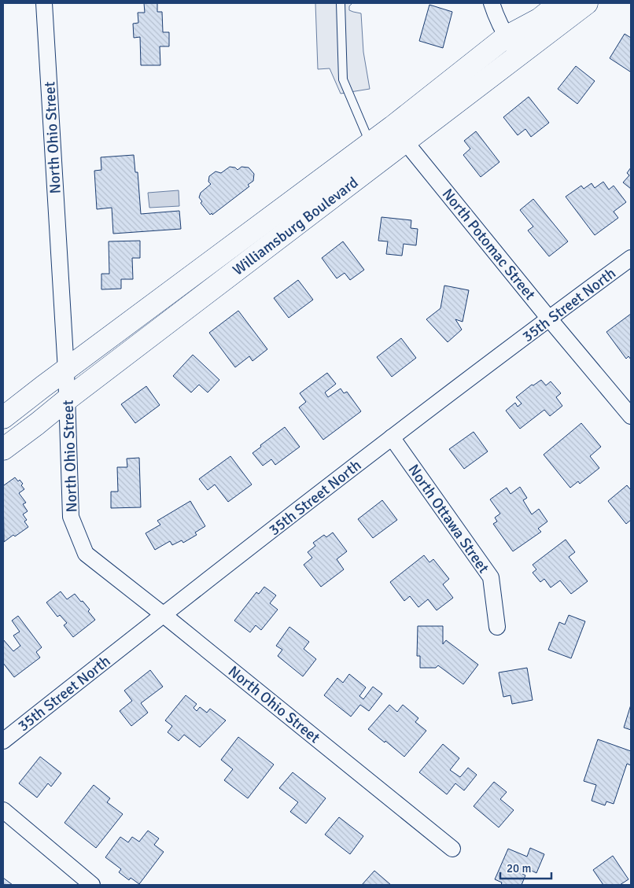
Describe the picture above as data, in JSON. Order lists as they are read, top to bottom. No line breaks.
{"streets":{"main road":["Williamsburg Boulevard"],"street":["North Ohio Street","North Potomac Street","35th Street North","North Ottawa Street"]},"crossings":[["North Ohio Street","Williamsburg Boulevard"],["North Ohio Street","35th Street North"],["Williamsburg Boulevard","North Potomac Street"],["North Potomac Street","35th Street North"],["35th Street North","North Ottawa Street"]],"scale_bar":"20 m"}
